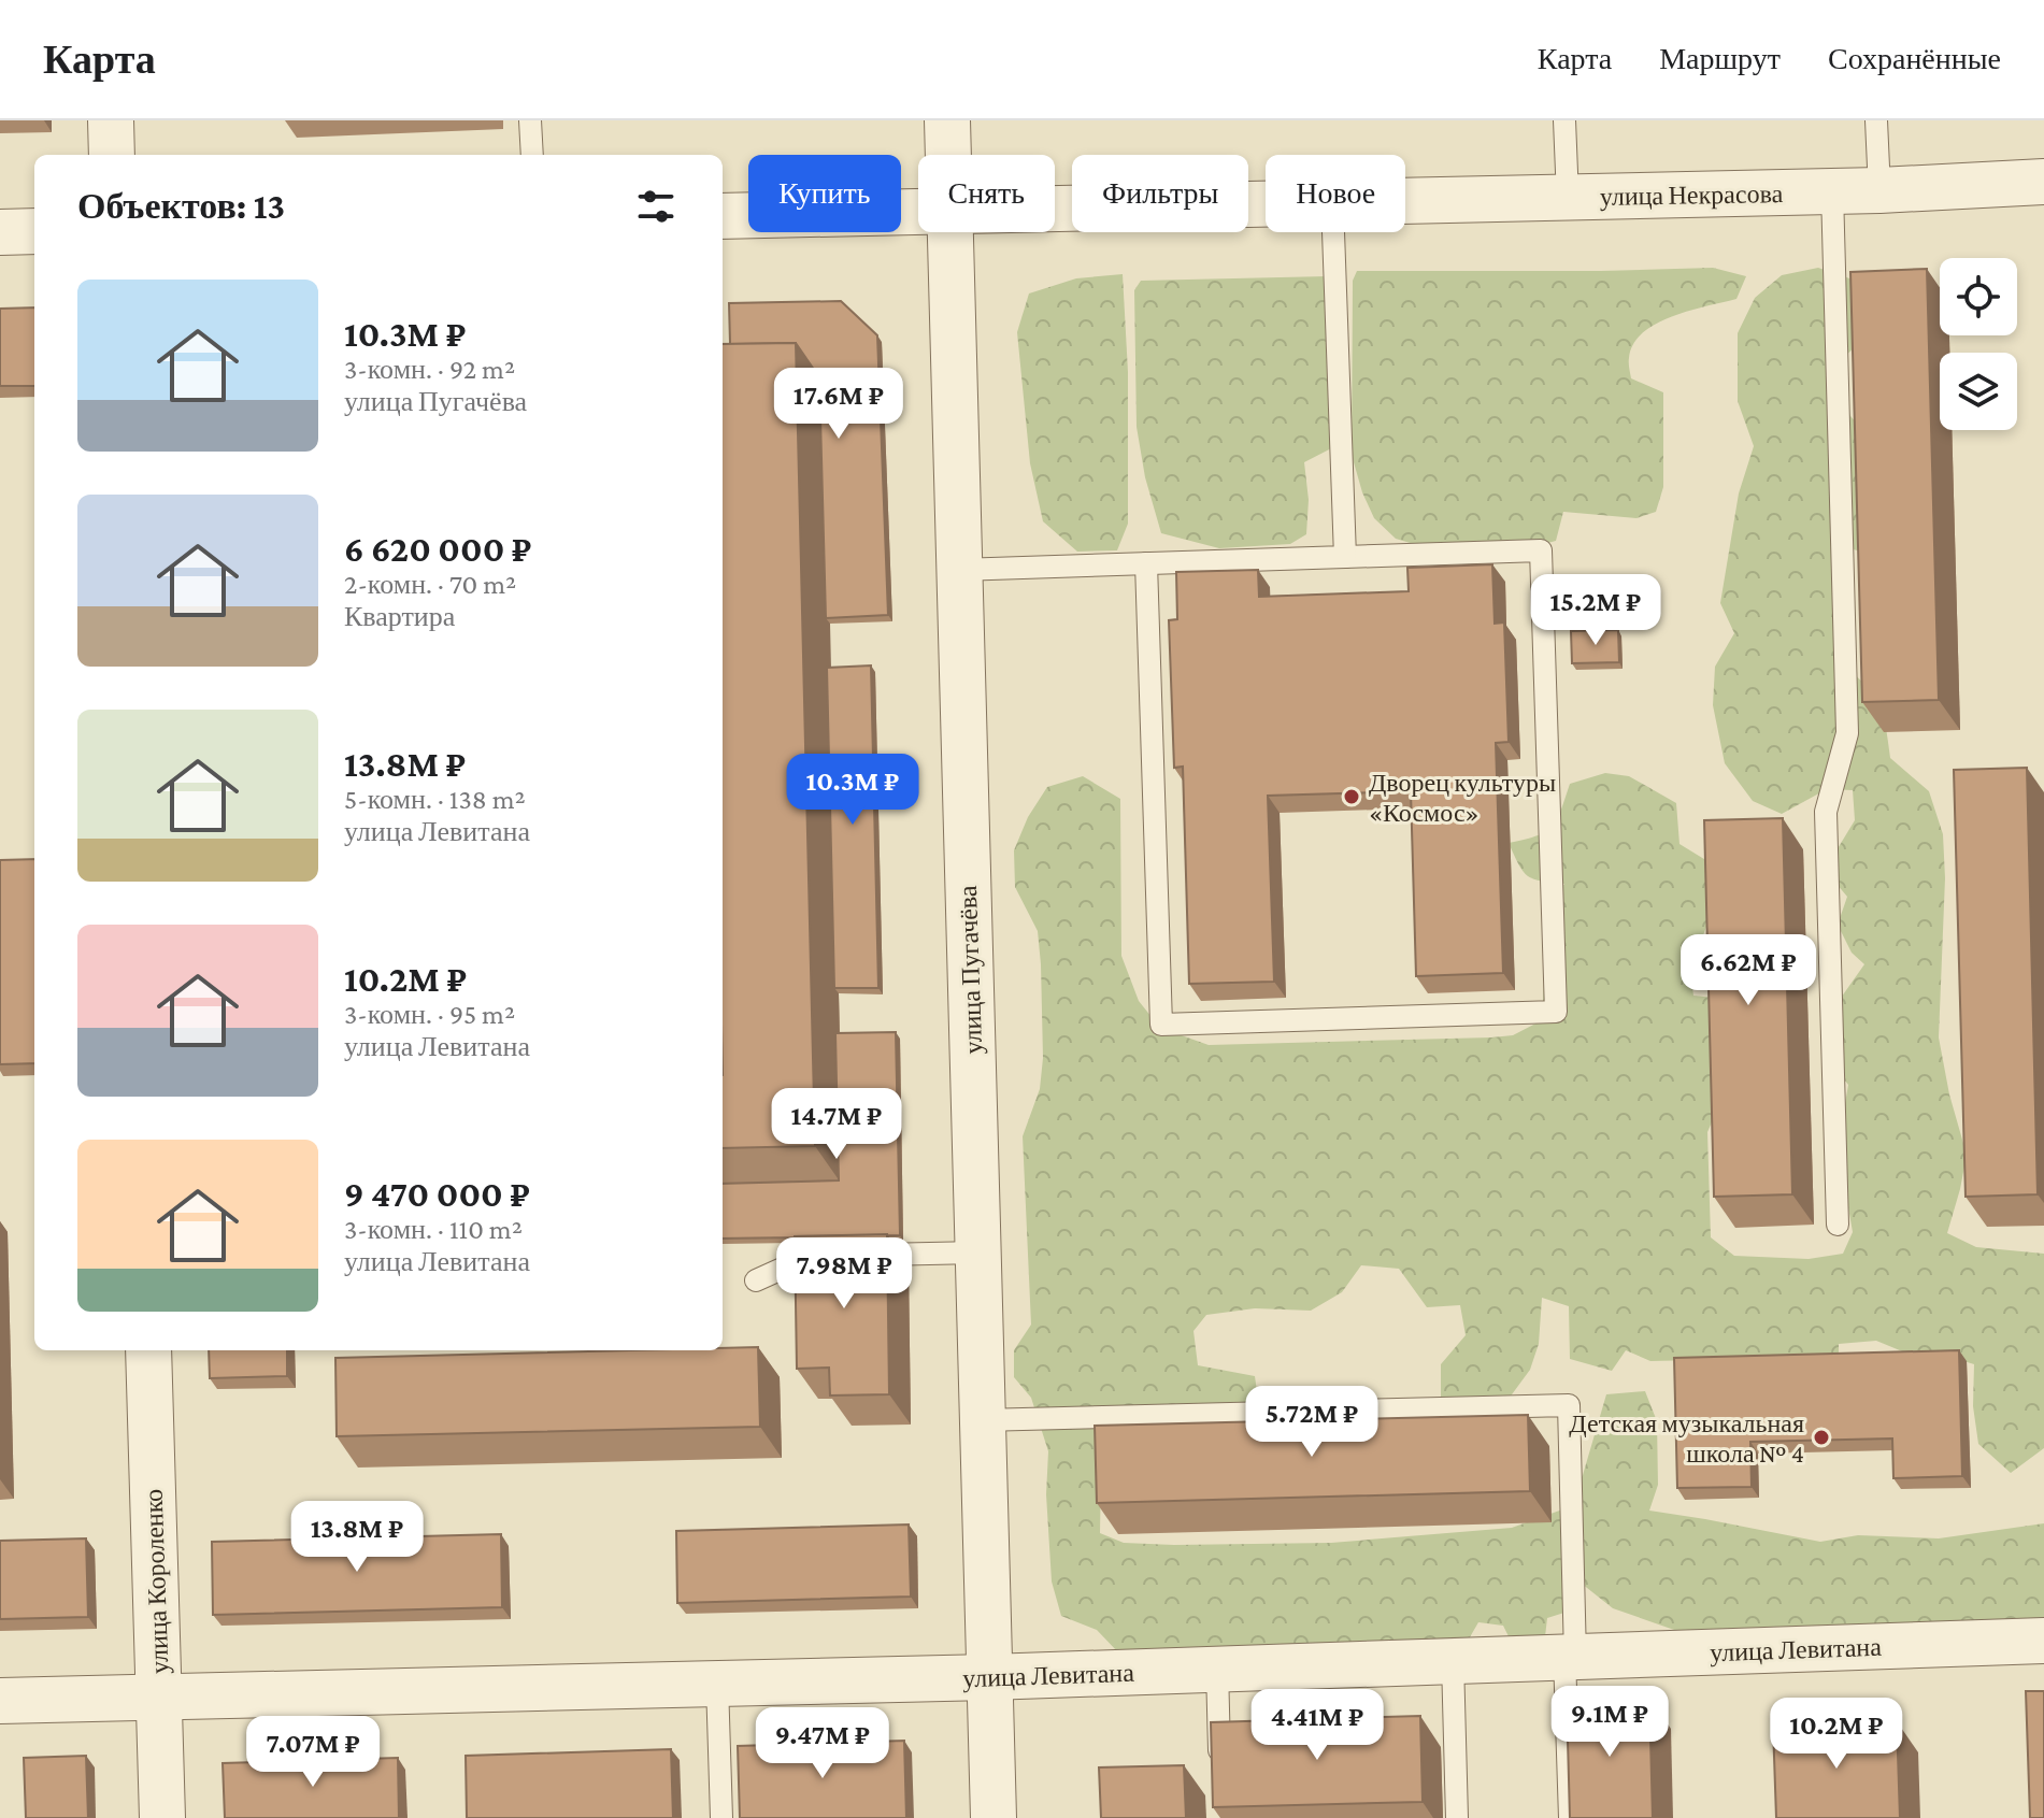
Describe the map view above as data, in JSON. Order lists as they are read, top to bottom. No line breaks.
{"streets":{"street":["улица Некрасова","улица Пугачёва","улица Короленко","улица Левитана"]},"crossings":[["улица Пугачёва","улица Левитана"],["улица Короленко","улица Левитана"]],"places":["Дворец культуры «Космос»","Детская музыкальная школа № 4"],"page":{"header":"Карта","nav":["Карта","Маршрут","Сохранённые"],"chip":["Купить","Снять","Фильтры","Новое"],"heading":"Объектов: 13","list":[{"name":"10.3M ₽","note":"3-комн. · 92 m² · улица Пугачёва"},{"name":"6 620 000 ₽","note":"2-комн. · 70 m² · Квартира"},{"name":"13.8M ₽","note":"5-комн. · 138 m² · улица Левитана"},{"name":"10.2M ₽","note":"3-комн. · 95 m² · улица Левитана"},{"name":"9 470 000 ₽","note":"3-комн. · 110 m² · улица Левитана"}],"price":["17.6M ₽","15.2M ₽","10.3M ₽","6.62M ₽","14.7M ₽","7.98M ₽","5.72M ₽","13.8M ₽","9.1M ₽","4.41M ₽","10.2M ₽","9.47M ₽","7.07M ₽"]}}
